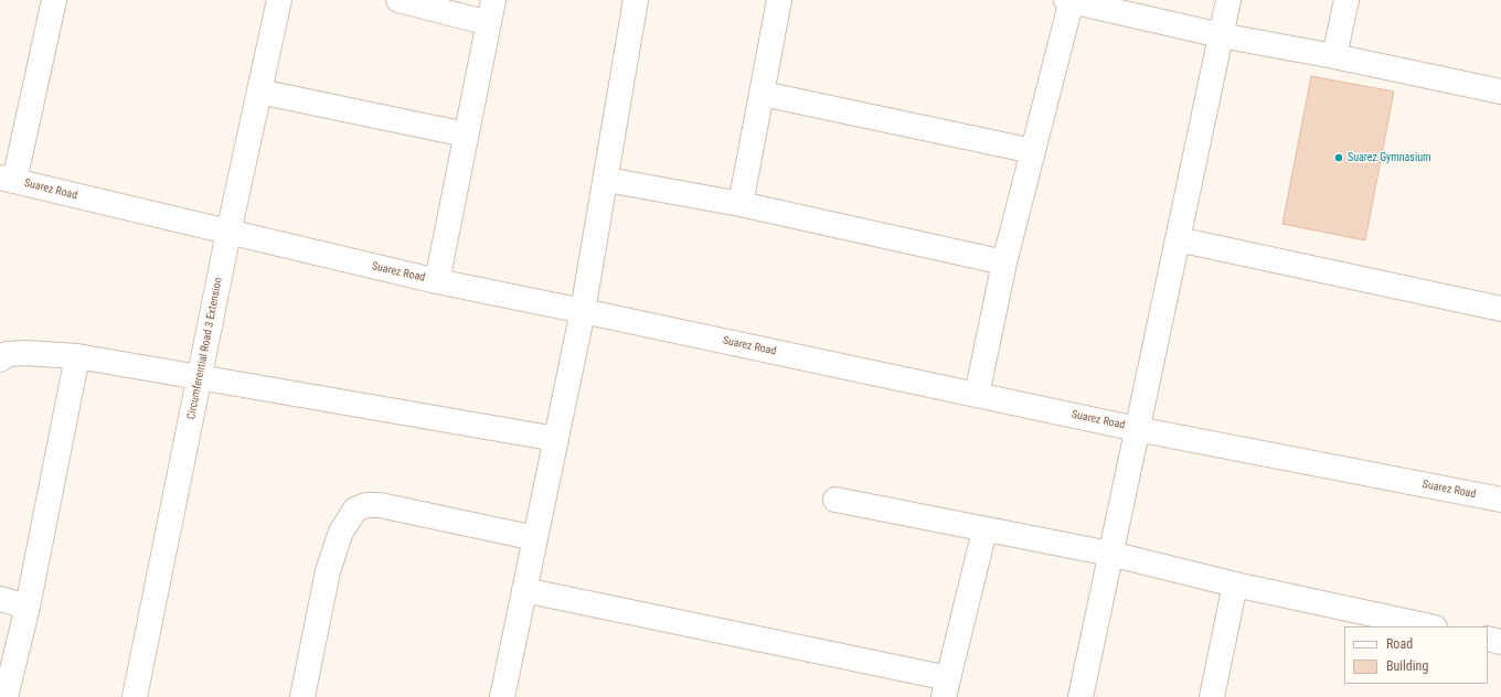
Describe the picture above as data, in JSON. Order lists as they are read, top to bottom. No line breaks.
{"streets":{"street":["Suarez Road","Circumferential Road 3 Extension"]},"crossings":[["Suarez Road","Circumferential Road 3 Extension"]],"places":["Suarez Gymnasium"],"legend":["Road","Building"]}
